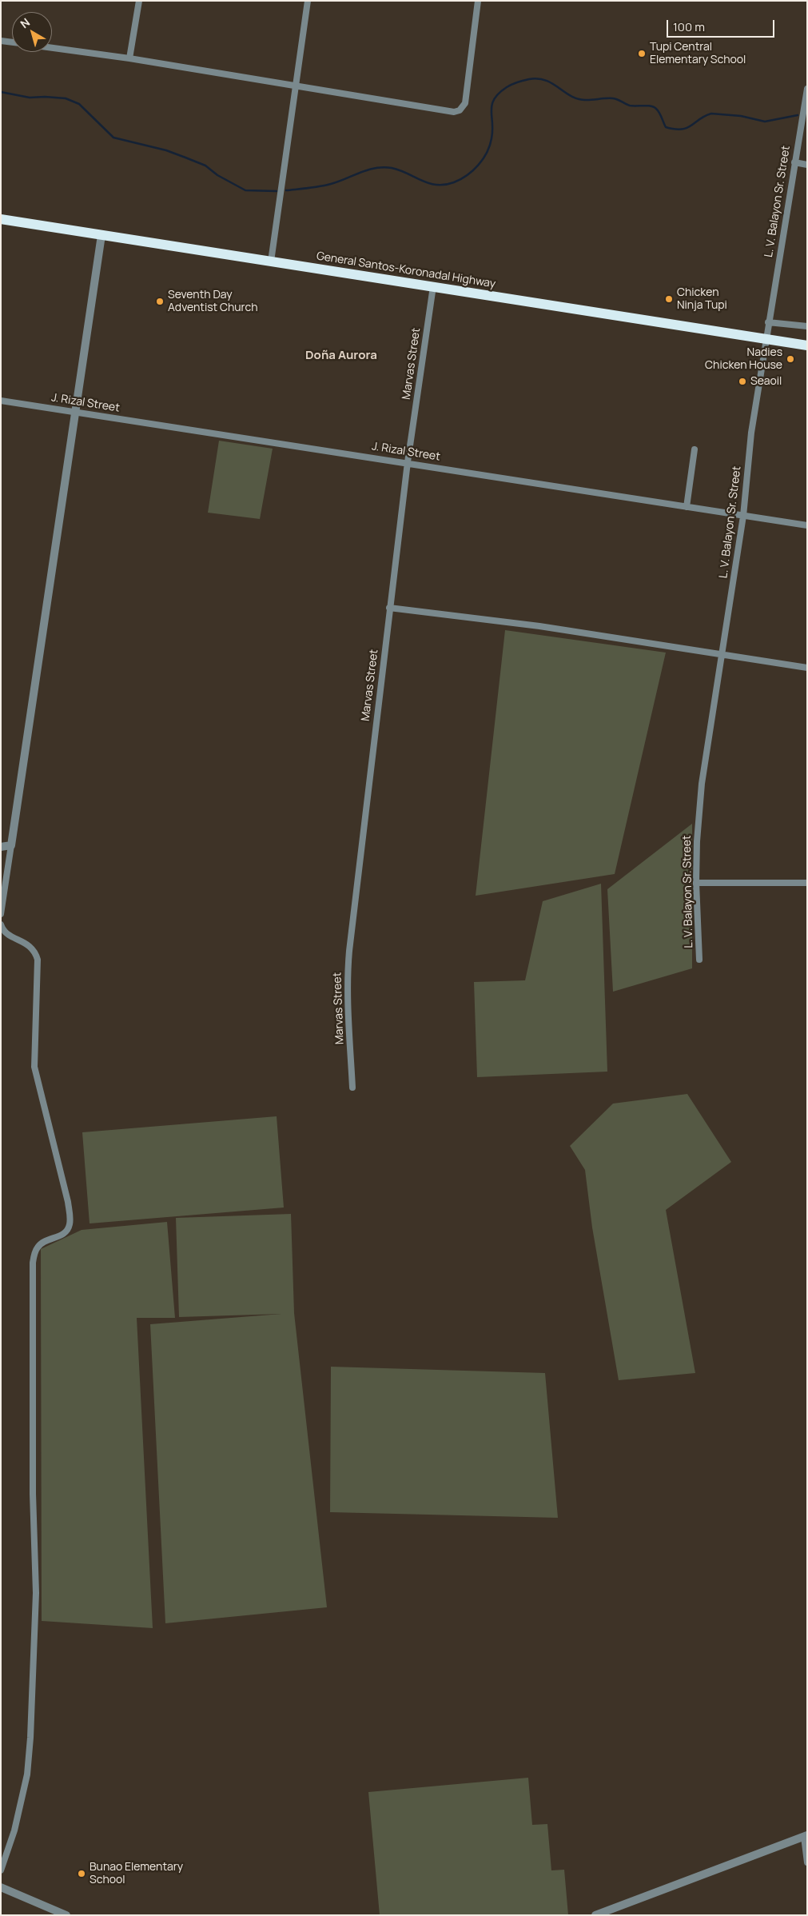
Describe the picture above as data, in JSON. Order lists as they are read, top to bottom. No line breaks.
{"streets":{"highway":["General Santos-Koronadal Highway"],"street":["L. V. Balayon Sr. Street","Marvas Street","J. Rizal Street"]},"crossings":[["L. V. Balayon Sr. Street","General Santos-Koronadal Highway"],["L. V. Balayon Sr. Street","J. Rizal Street"],["General Santos-Koronadal Highway","Marvas Street"],["Marvas Street","J. Rizal Street"]],"districts":["Doña Aurora"],"places":["Tupi Central Elementary School","Chicken Ninja Tupi","Seventh Day Adventist Church","Nadies Chicken House","Seaoil","Bunao Elementary School"],"scale_bar":"100 m","north":"top left"}
